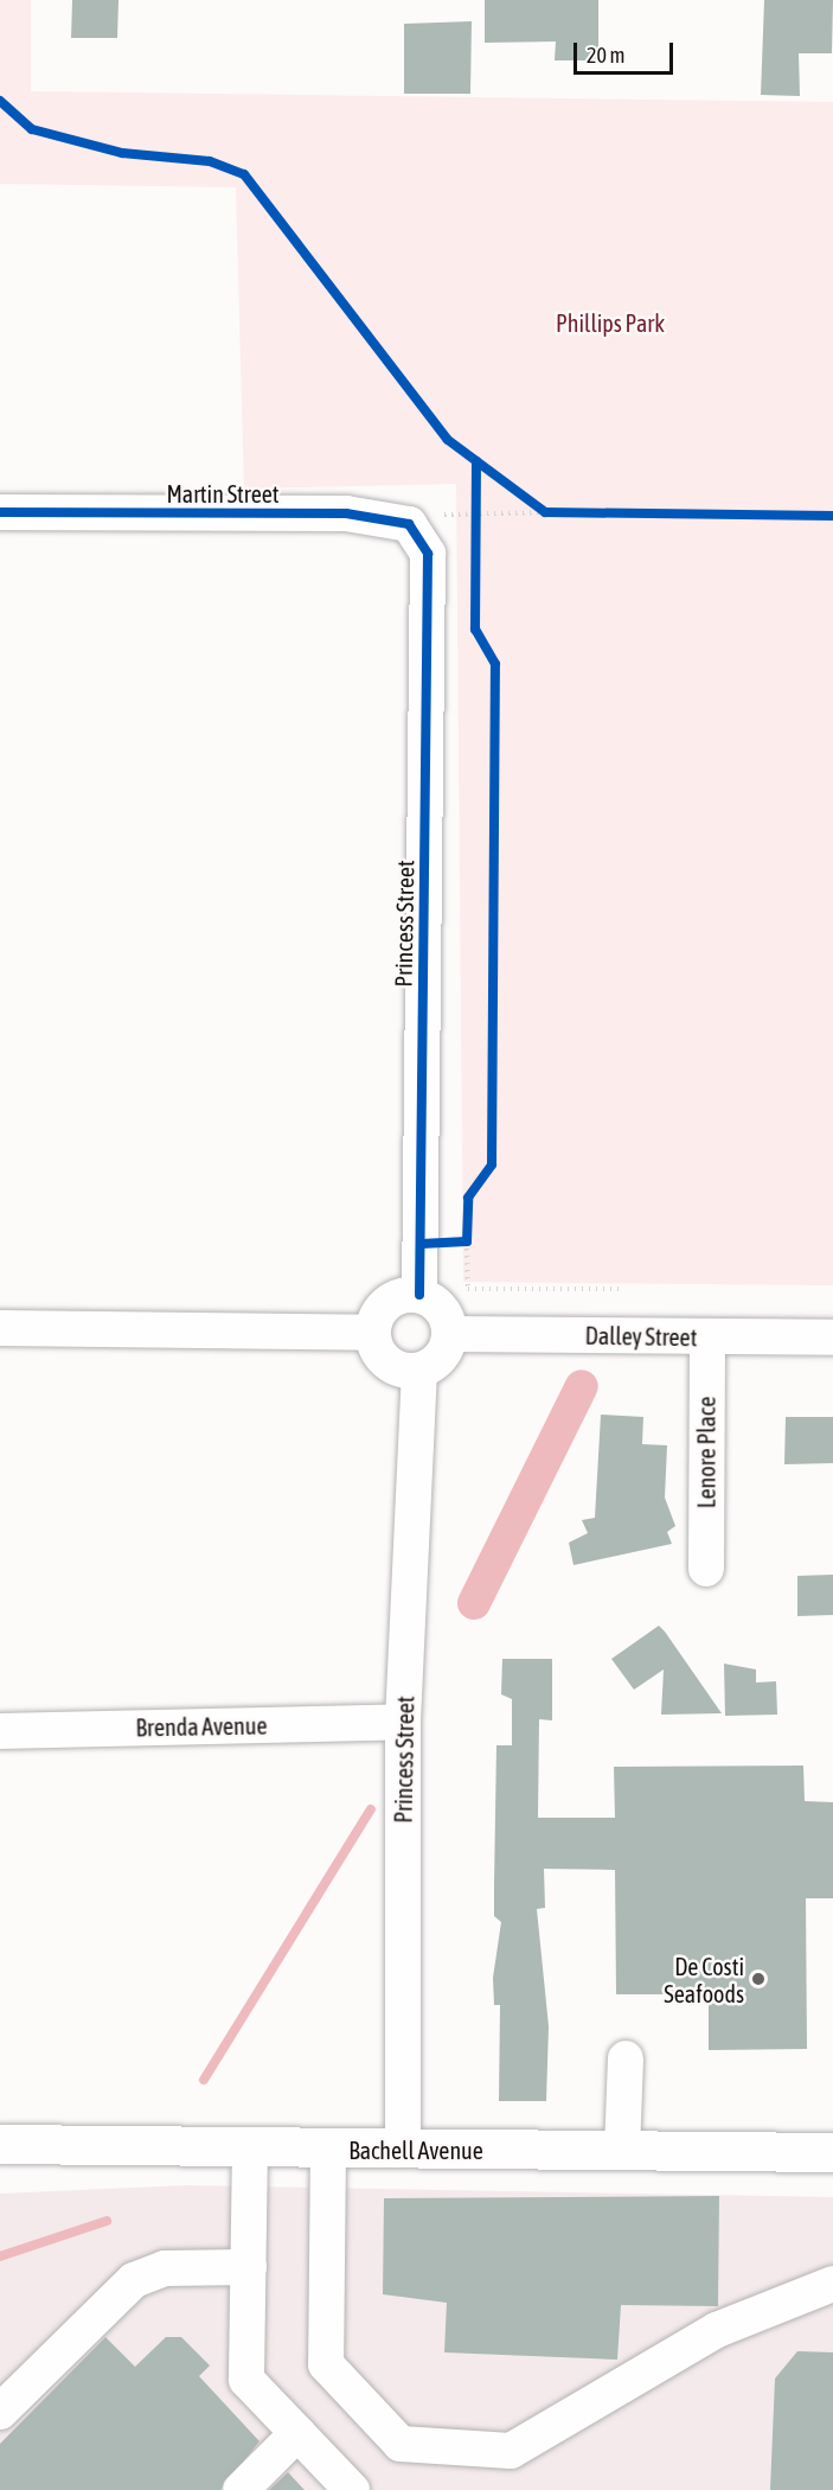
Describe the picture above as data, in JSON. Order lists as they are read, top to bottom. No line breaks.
{"streets":{"main road":["Bachell Avenue"],"street":["Martin Street","Princess Street","Dalley Street","Lenore Place","Brenda Avenue"]},"crossings":[["Martin Street","Princess Street"],["Princess Street","Dalley Street"],["Princess Street","Brenda Avenue"],["Princess Street","Bachell Avenue"],["Dalley Street","Lenore Place"]],"parks":["Phillips Park"],"places":["De Costi Seafoods"],"scale_bar":"20 m"}
